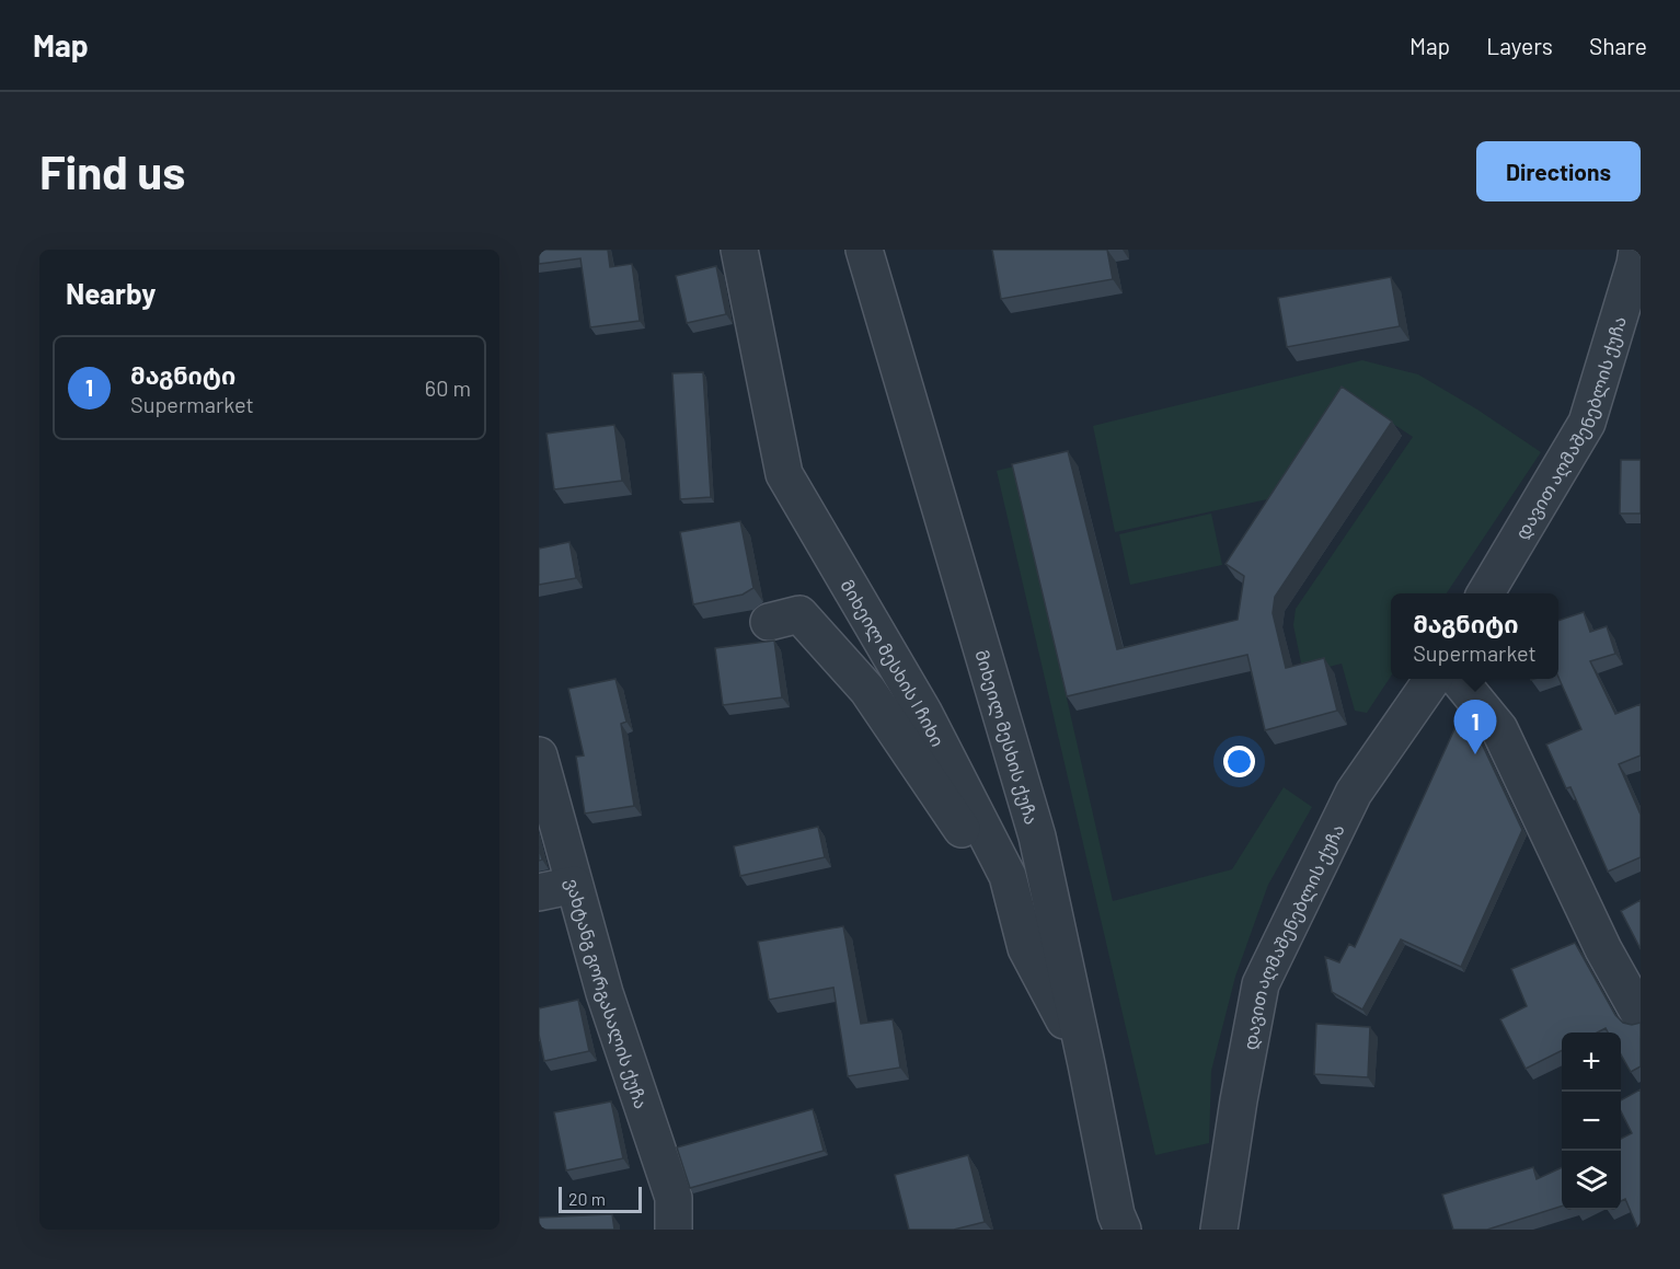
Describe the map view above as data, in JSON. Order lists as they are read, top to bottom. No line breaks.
{"streets":{"street":["დავით აღმაშენებლის ქუჩა","მიხეილ მესხის I ჩიხი","მიხეილ მესხის ქუჩა","ვახტანგ გორგასალის ქუჩა"]},"crossings":[["მიხეილ მესხის I ჩიხი","მიხეილ მესხის ქუჩა"]],"scale_bar":"20 m","page":{"header":"Map","nav":["Map","Layers","Share"],"buttons":"Directions","title":"Find us","heading":"Nearby","list":[{"mark":"1","name":"მაგნიტი","note":"Supermarket","value":"60 m"}],"popup":["მაგნიტი","Supermarket"],"pins":"1","map_buttons":["+","−"],"scale":"20 m"}}
